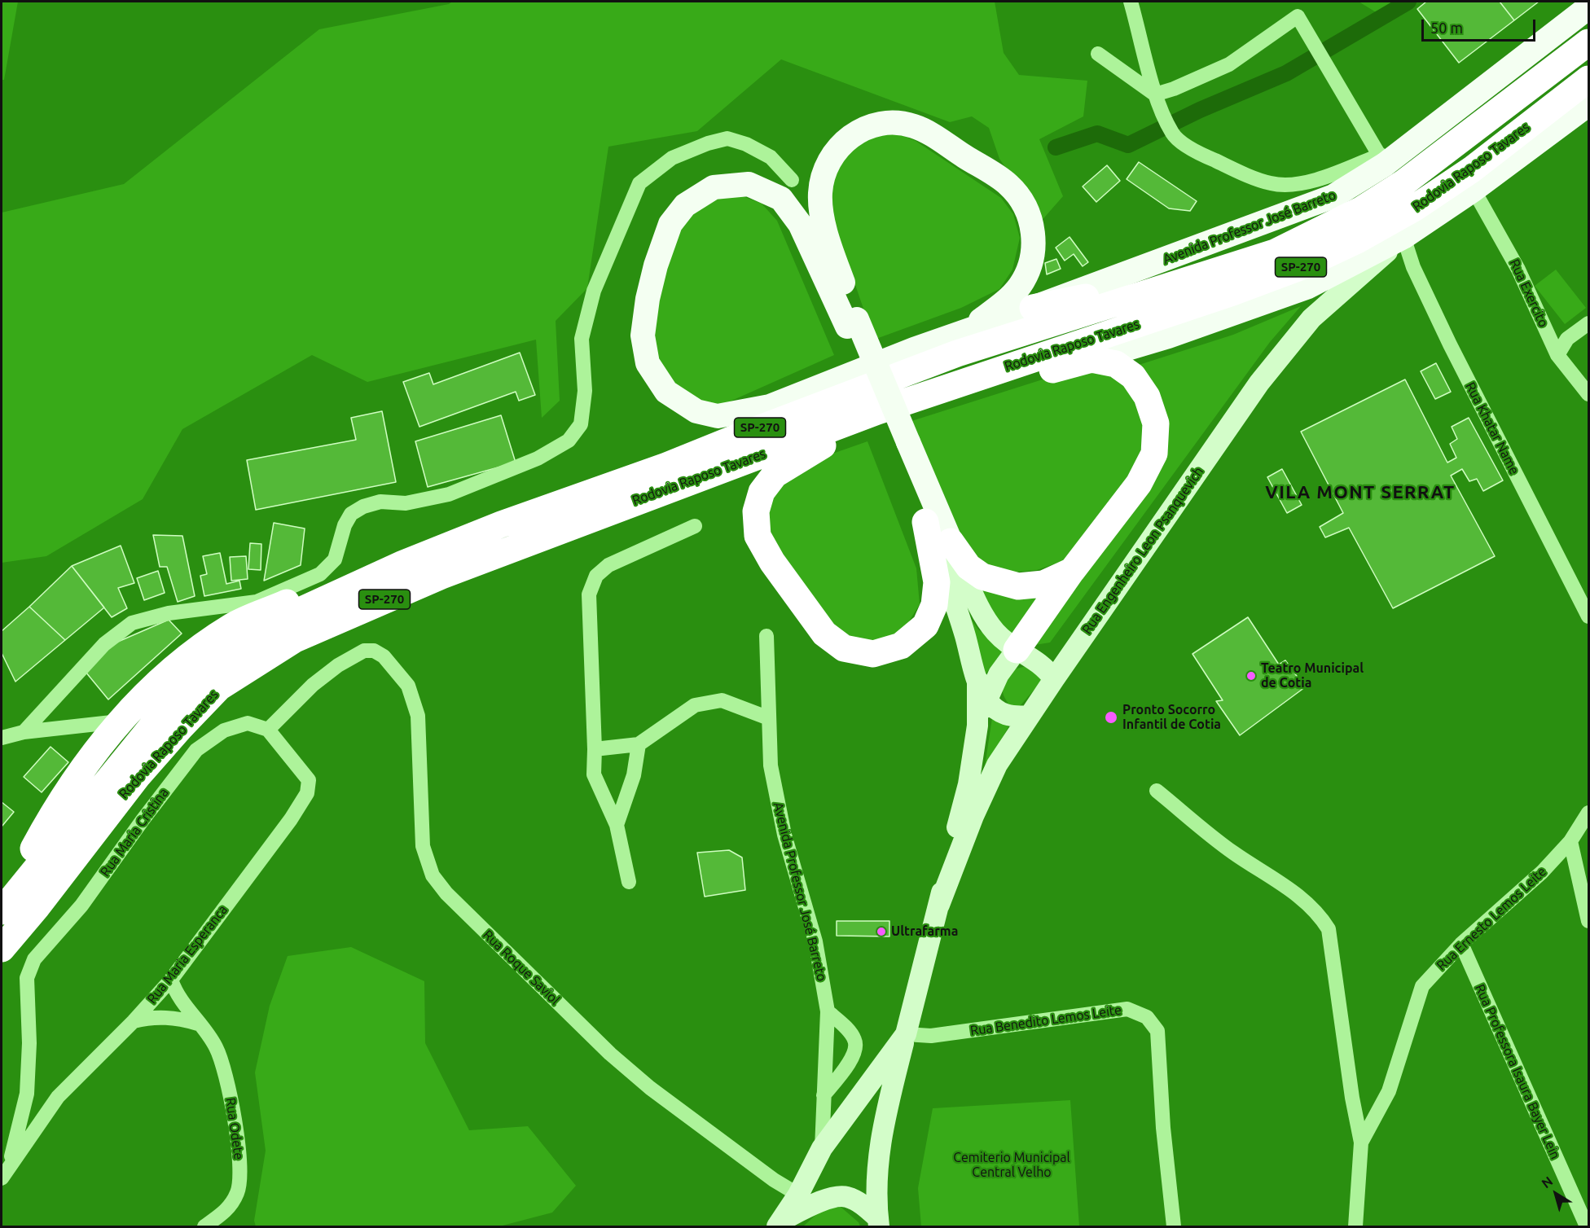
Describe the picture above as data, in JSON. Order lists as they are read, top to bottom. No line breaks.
{"streets":{"highway":["Rodovia Raposo Tavares","Avenida Professor José Barreto","SP-270"],"main road":["Rua Engenheiro Leon Psanquevich"],"street":["Rua Exercito","Rua Khatar Name","Rua Maria Cristina","Rua Ernesto Lemos Leite","Rua Maria Esperanca","Rua Roque Saviol","Rua Benedito Lemos Leite","Rua Professora Isaura Bayer Lein","Rua Odete"]},"crossings":[["Avenida Professor José Barreto","Rua Engenheiro Leon Psanquevich"],["Rua Khatar Name","Rua Engenheiro Leon Psanquevich"],["Rua Engenheiro Leon Psanquevich","Rua Roque Saviol"],["Rua Engenheiro Leon Psanquevich","Rua Benedito Lemos Leite"],["Rua Maria Cristina","Rua Maria Esperanca"],["Rua Maria Cristina","Rua Roque Saviol"],["Rua Ernesto Lemos Leite","Rua Professora Isaura Bayer Lein"],["Rua Maria Esperanca","Rua Roque Saviol"],["Rua Maria Esperanca","Rua Odete"]],"districts":["VILA MONT SERRAT"],"parks":["Cemiterio Municipal Central Velho"],"places":["Teatro Municipal de Cotia","Pronto Socorro Infantil de Cotia","Ultrafarma"],"scale_bar":"50 m","north":"top left"}
